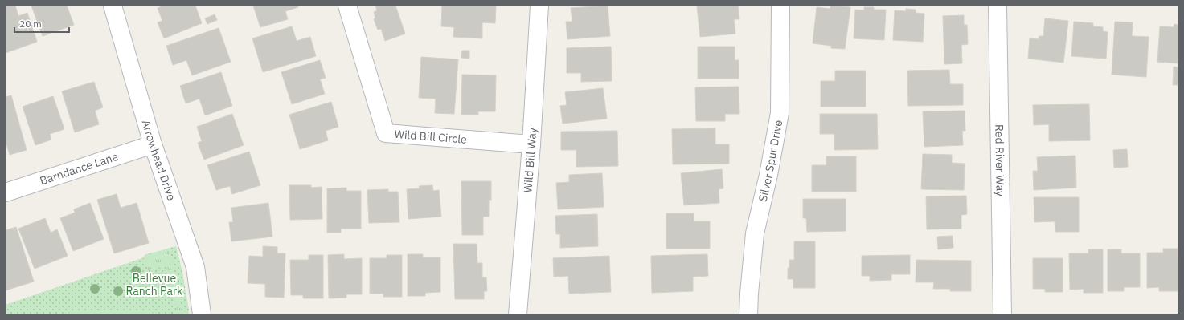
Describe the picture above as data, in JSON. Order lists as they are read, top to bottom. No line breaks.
{"streets":{"street":["Wild Bill Circle","Arrowhead Drive","Wild Bill Way","Silver Spur Drive","Red River Way","Barndance Lane"]},"crossings":[["Wild Bill Circle","Wild Bill Way"],["Arrowhead Drive","Barndance Lane"]],"parks":["Bellevue Ranch Park"],"scale_bar":"20 m"}
